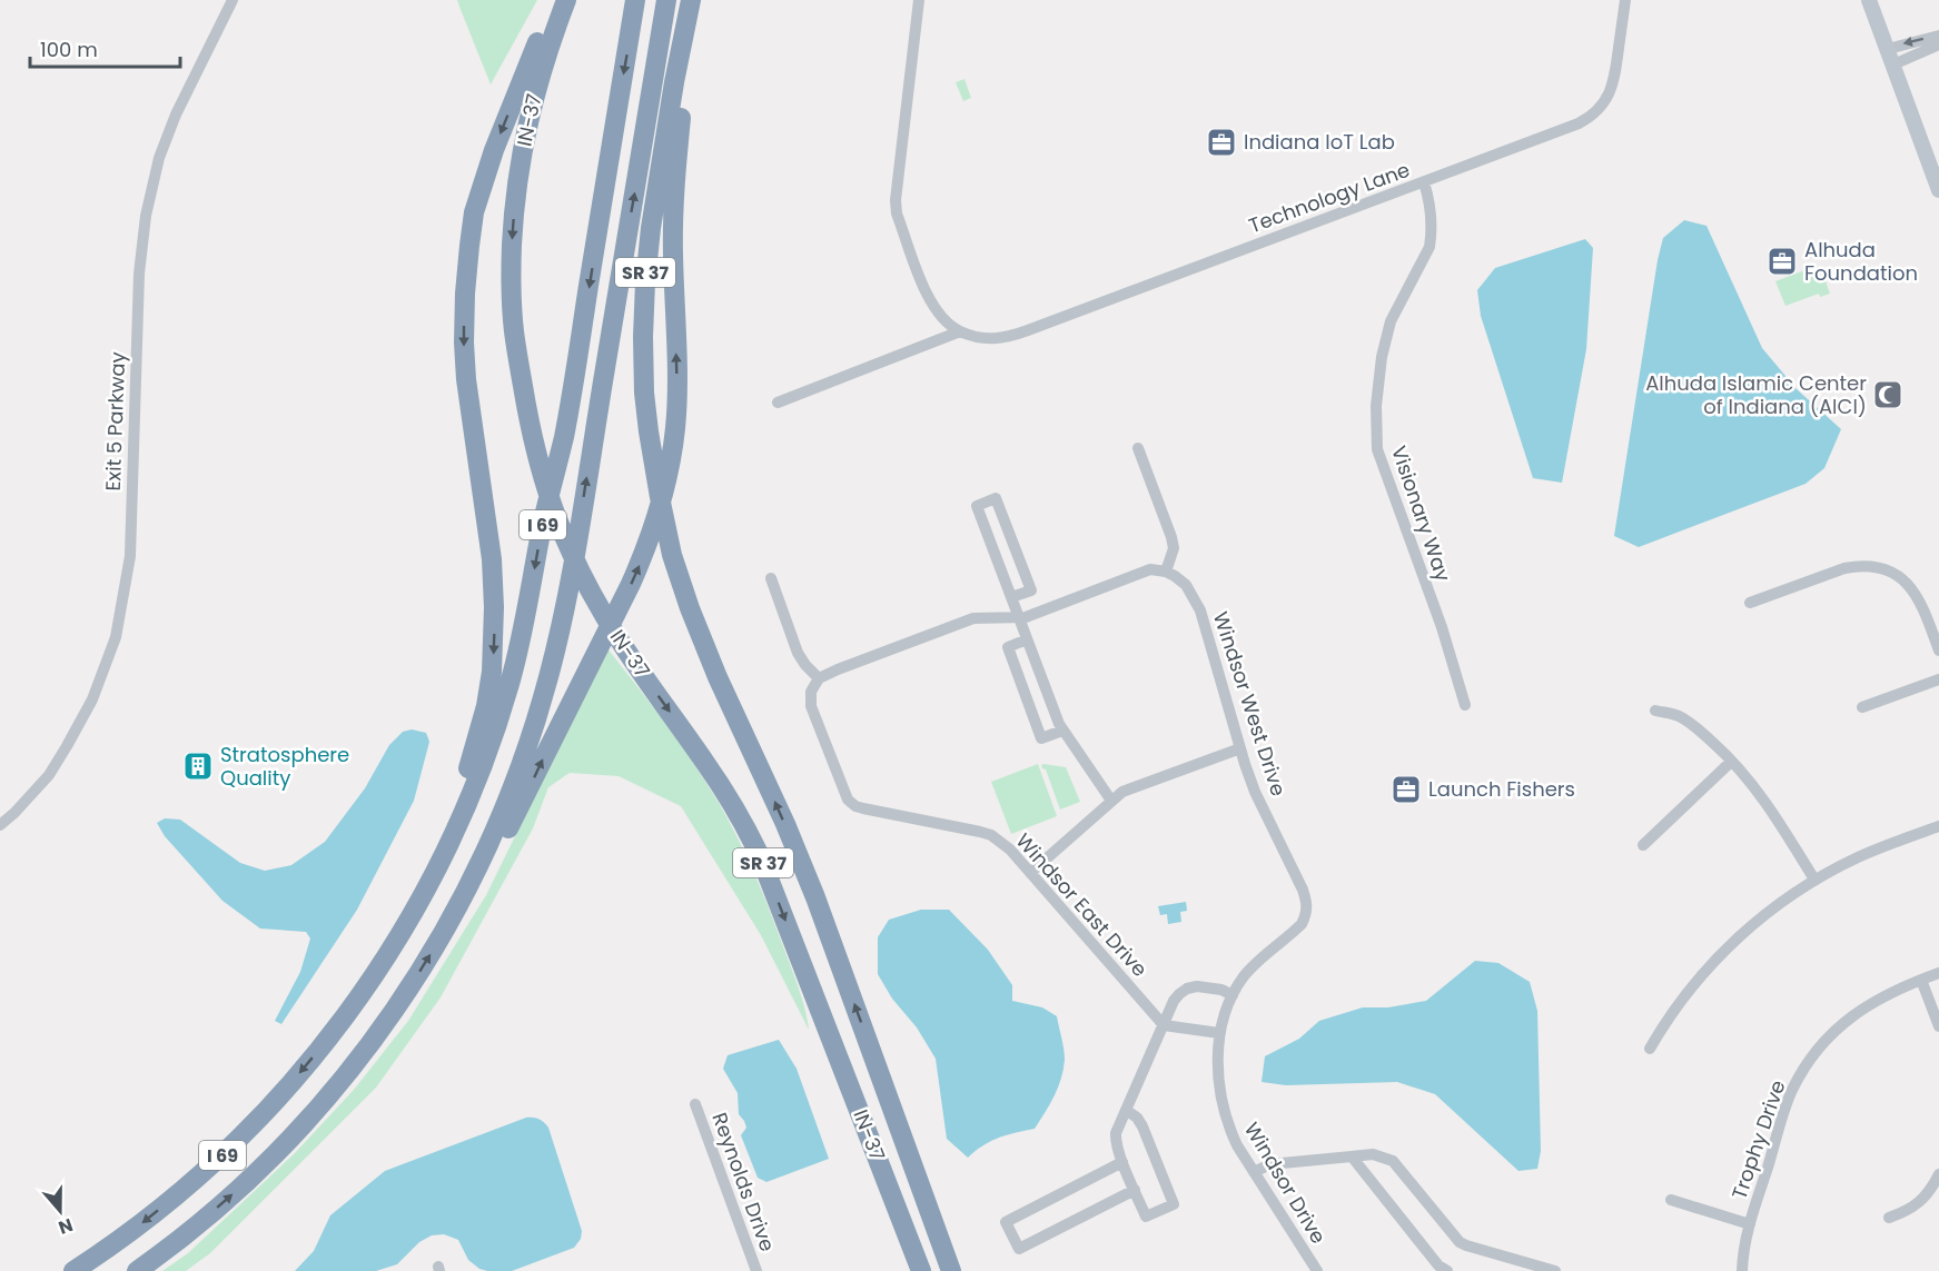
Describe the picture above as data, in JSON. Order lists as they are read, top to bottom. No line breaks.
{"streets":{"highway":["IN-37","SR 37","I 69"],"street":["Technology Lane","Exit 5 Parkway","Visionary Way","Windsor West Drive","Windsor East Drive","Trophy Drive","Reynolds Drive","Windsor Drive"]},"crossings":[["Technology Lane","Visionary Way"],["Windsor West Drive","Windsor Drive"]],"places":{"office":["Indiana IoT Lab","Alhuda Foundation","Launch Fishers"],"mosque":["Alhuda Islamic Center of Indiana (AICI)"],"building":["Stratosphere Quality"]},"scale_bar":"100 m","north":"bottom"}
